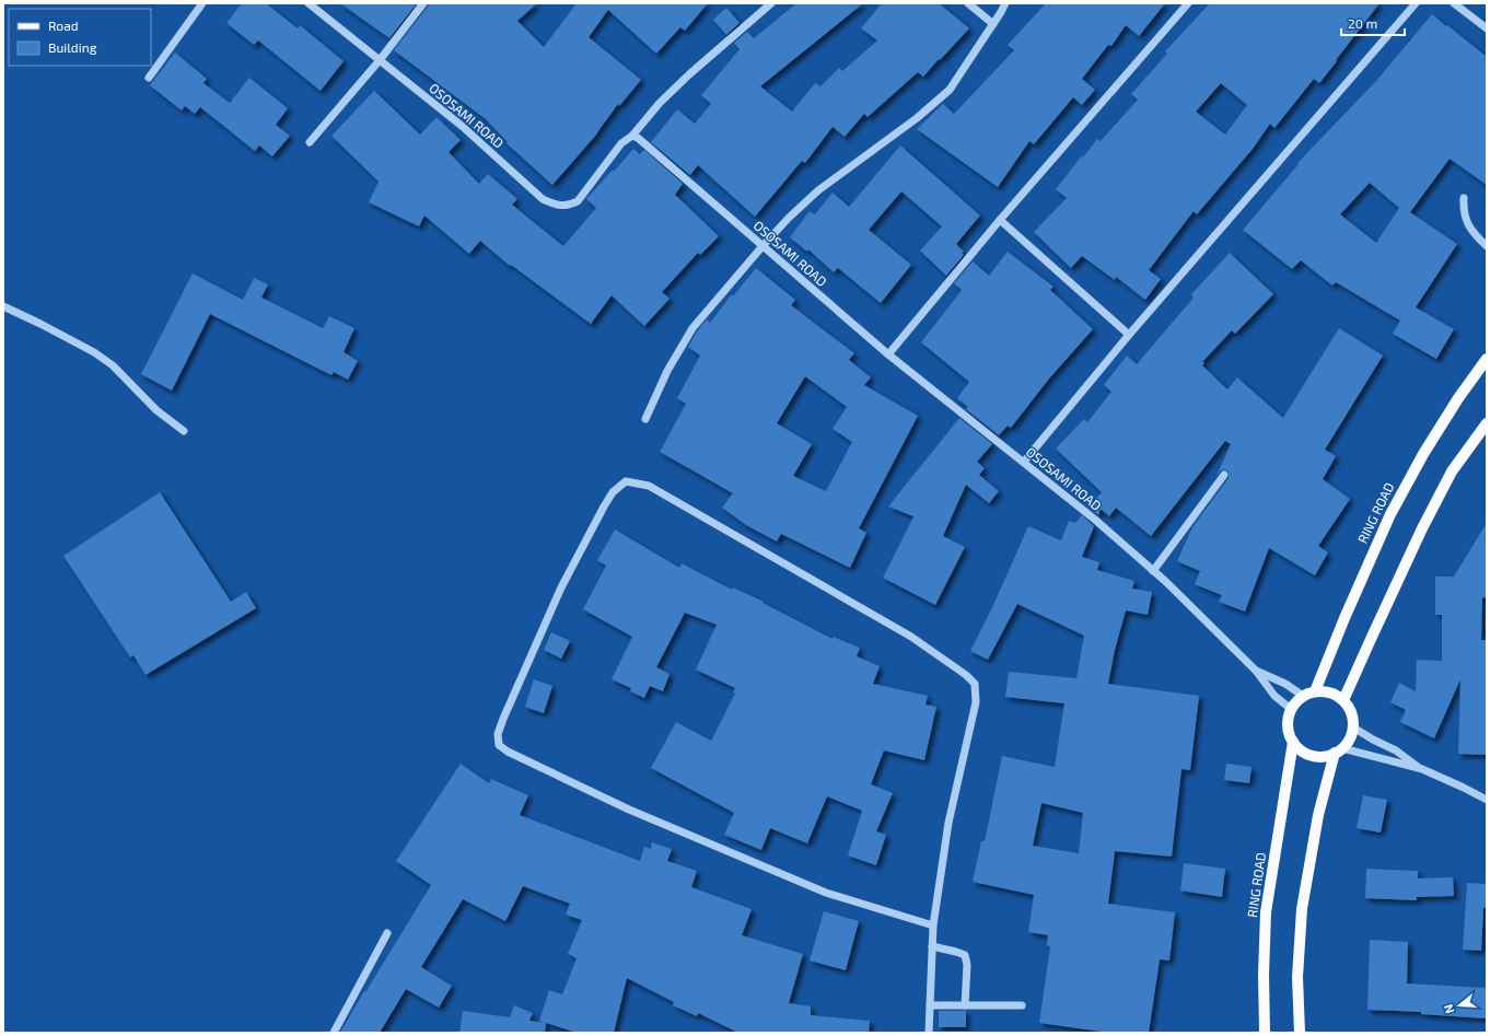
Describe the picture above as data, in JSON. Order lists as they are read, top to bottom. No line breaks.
{"streets":{"main road":["RING ROAD"],"street":["OSOSAMI ROAD"]},"legend":["Road","Building"],"scale_bar":"20 m","north":"left"}
